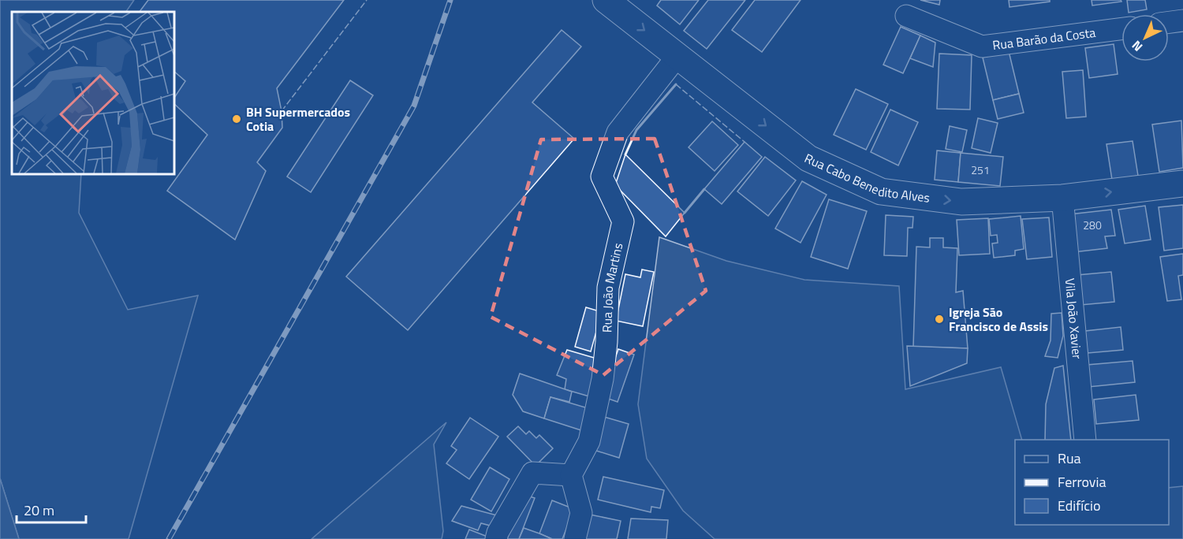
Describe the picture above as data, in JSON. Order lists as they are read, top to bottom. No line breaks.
{"streets":{"main road":["Rua Cabo Benedito Alves"],"street":["Rua Barão da Costa","Rua João Martins","Vila João Xavier"]},"crossings":[["Rua Cabo Benedito Alves","Rua João Martins"],["Rua Cabo Benedito Alves","Vila João Xavier"]],"one_way":["Rua Cabo Benedito Alves"],"places":["BH Supermercados Cotia","Igreja São Francisco de Assis"],"house_numbers":["251","280"],"legend":["Rua","Ferrovia","Edifício"],"scale_bar":"20 m","north":"bottom left"}
